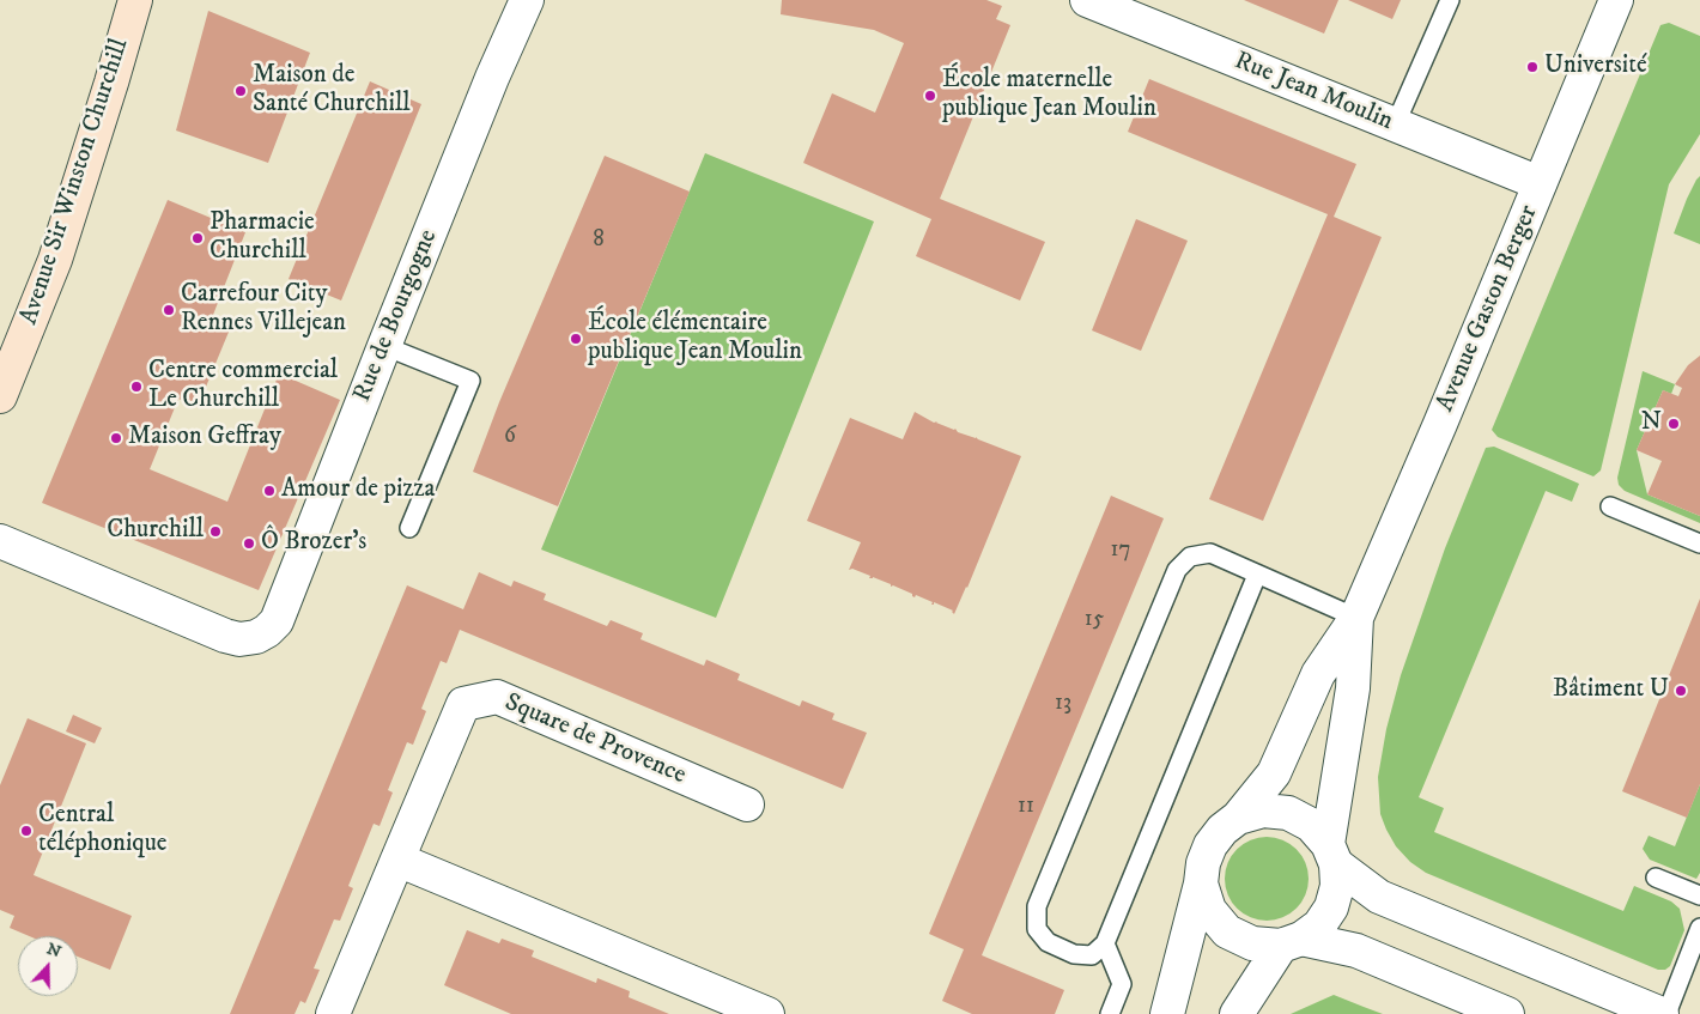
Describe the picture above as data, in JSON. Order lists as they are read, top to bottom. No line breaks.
{"streets":{"main road":["Avenue Sir Winston Churchill"],"street":["Rue Jean Moulin","Avenue Gaston Berger","Rue de Bourgogne","Square de Provence"]},"crossings":[["Rue Jean Moulin","Avenue Gaston Berger"]],"places":["Université","Maison de Santé Churchill","École maternelle publique Jean Moulin","Pharmacie Churchill","Carrefour City Rennes Villejean","École élémentaire publique Jean Moulin","Centre commercial Le Churchill","N","Maison Geffray","Amour de pizza","Churchill","Ô Brozer's","Bâtiment U","Central téléphonique"],"house_numbers":["8","6","17","15","13","11"],"north":"top"}
